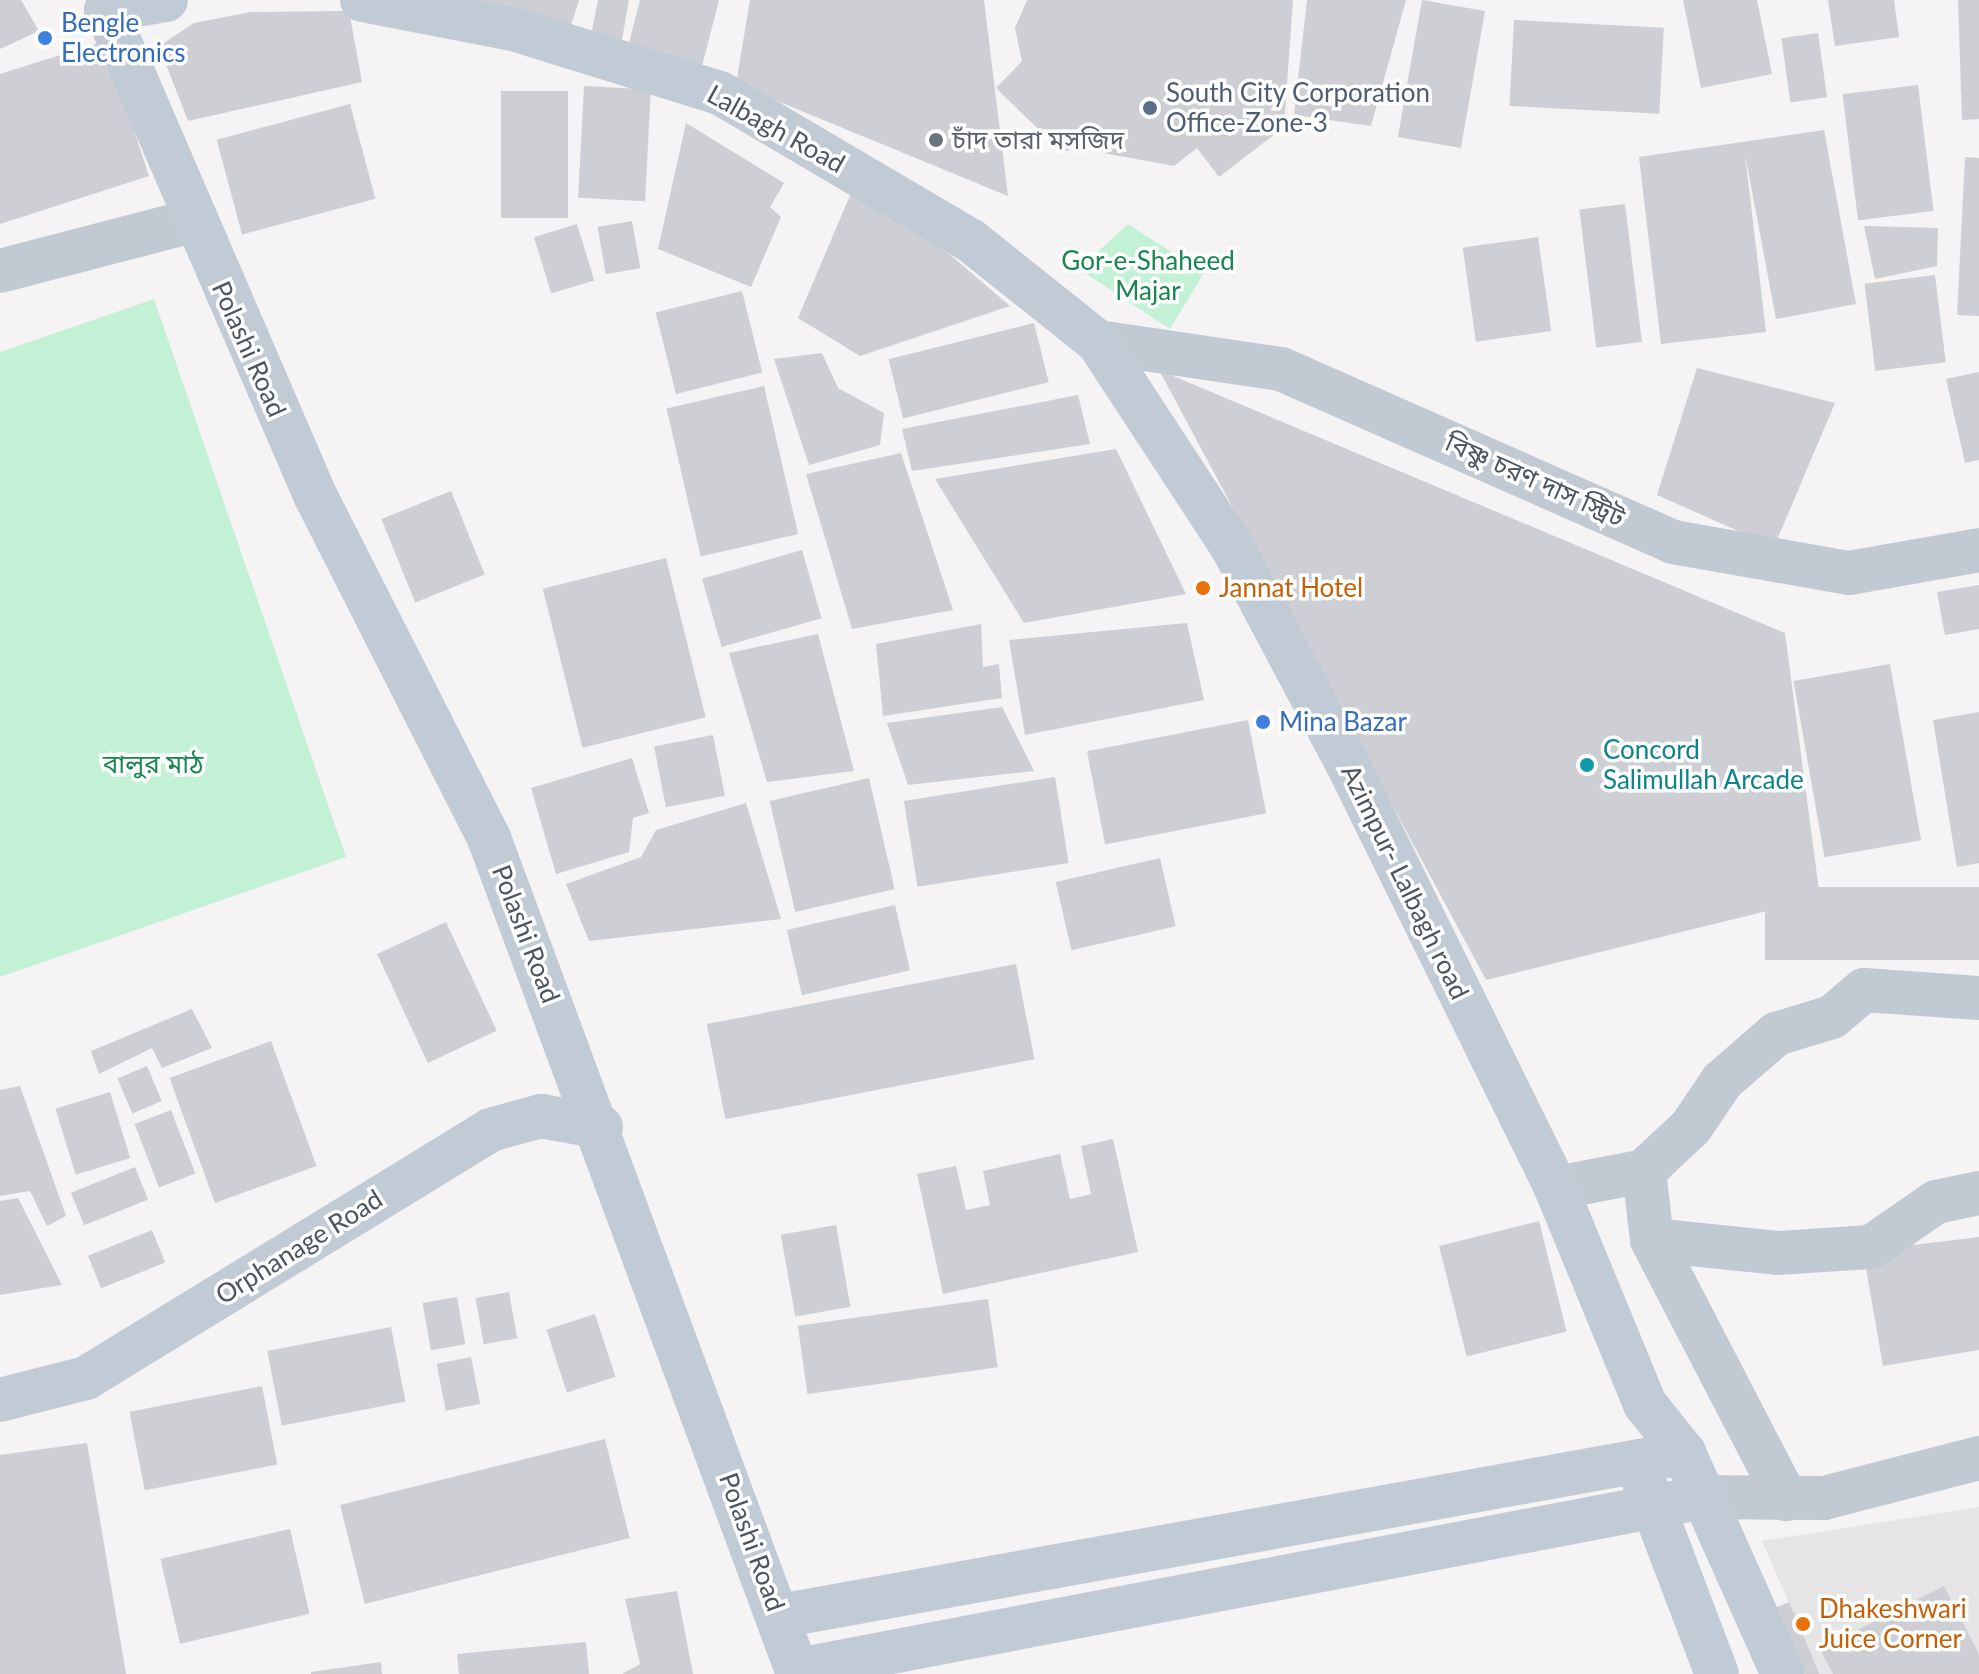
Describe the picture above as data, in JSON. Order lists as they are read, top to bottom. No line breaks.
{"streets":{"main road":["Lalbagh Road","Polashi Road","Azimpur- Lalbagh road","Orphanage Road"],"street":["বিষ্ণু চরণ দাস স্ট্রিট"]},"crossings":[["Lalbagh Road","বিষ্ণু চরণ দাস স্ট্রিট"],["Lalbagh Road","Azimpur- Lalbagh road"],["Polashi Road","Orphanage Road"],["বিষ্ণু চরণ দাস স্ট্রিট","Azimpur- Lalbagh road"]],"parks":["Gor-e-Shaheed Majar","বালুর মাঠ"],"places":["Bengle Electronics","South City Corporation Office-Zone-3","চাঁদ তারা মসজিদ","Jannat Hotel","Mina Bazar","Concord Salimullah Arcade","Dhakeshwari Juice Corner"]}
